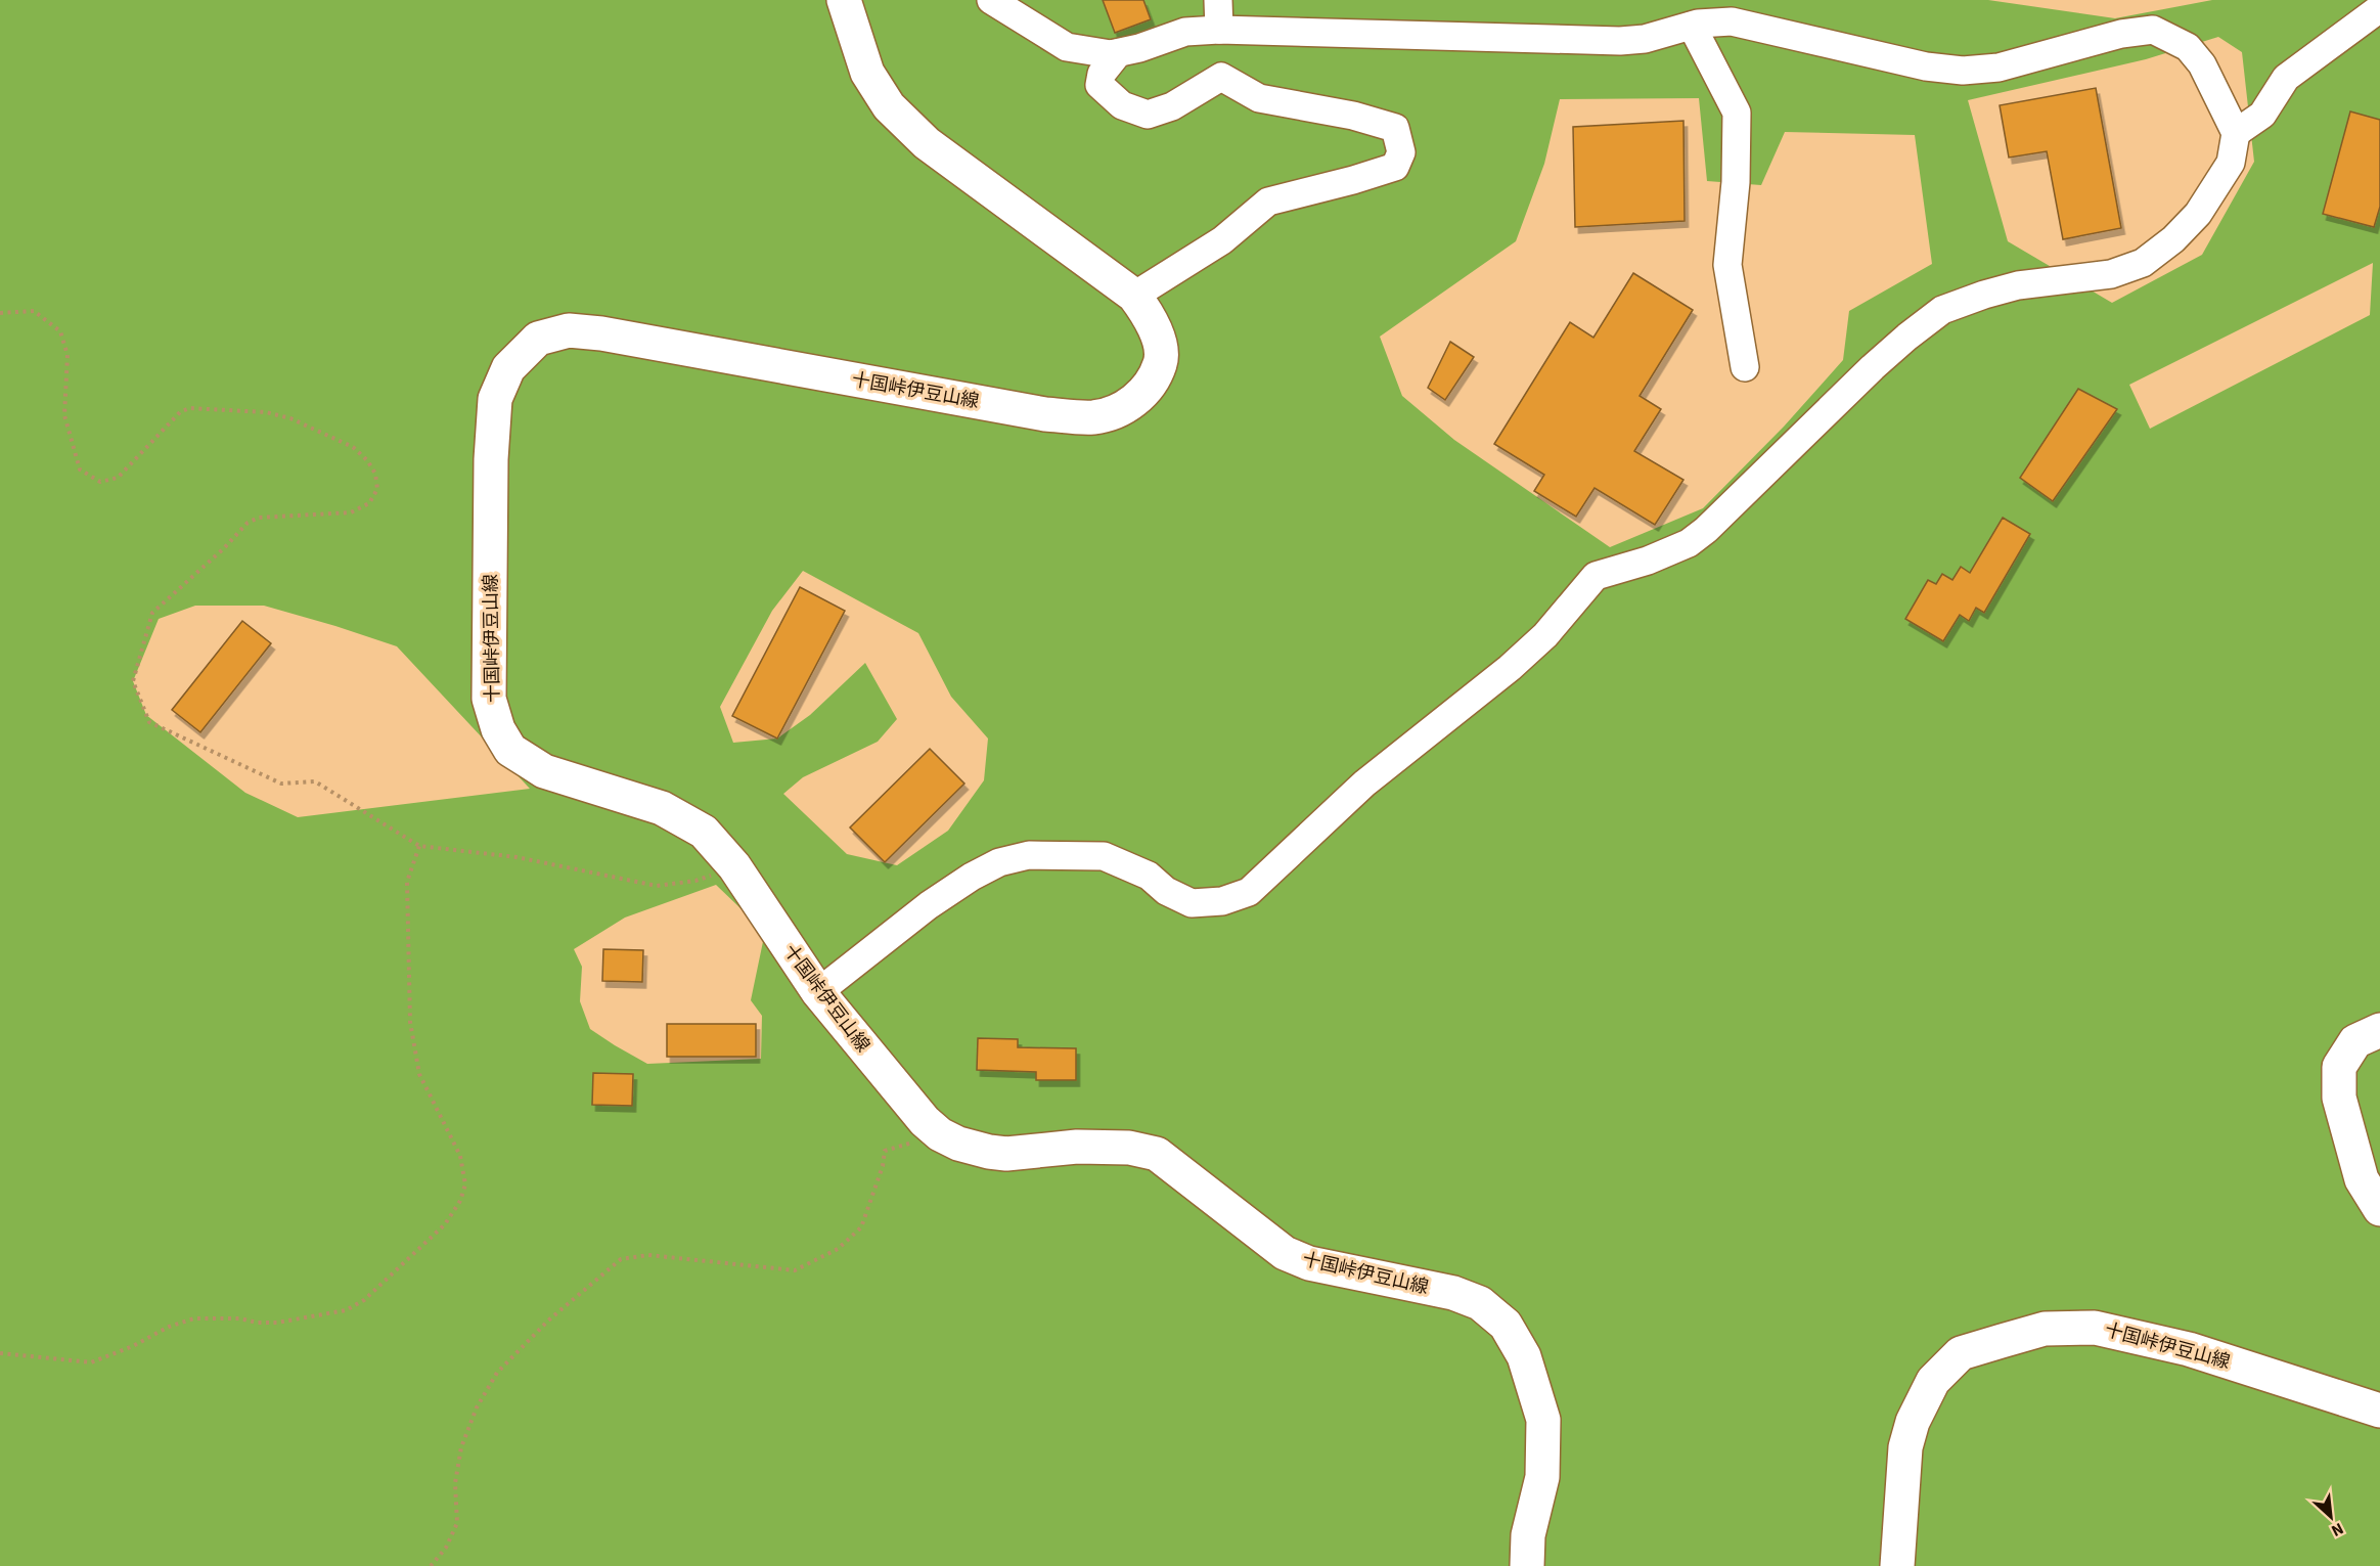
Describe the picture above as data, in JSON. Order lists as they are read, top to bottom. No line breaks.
{"streets":{"main road":["十国峠伊豆山線"]},"north":"bottom right"}
